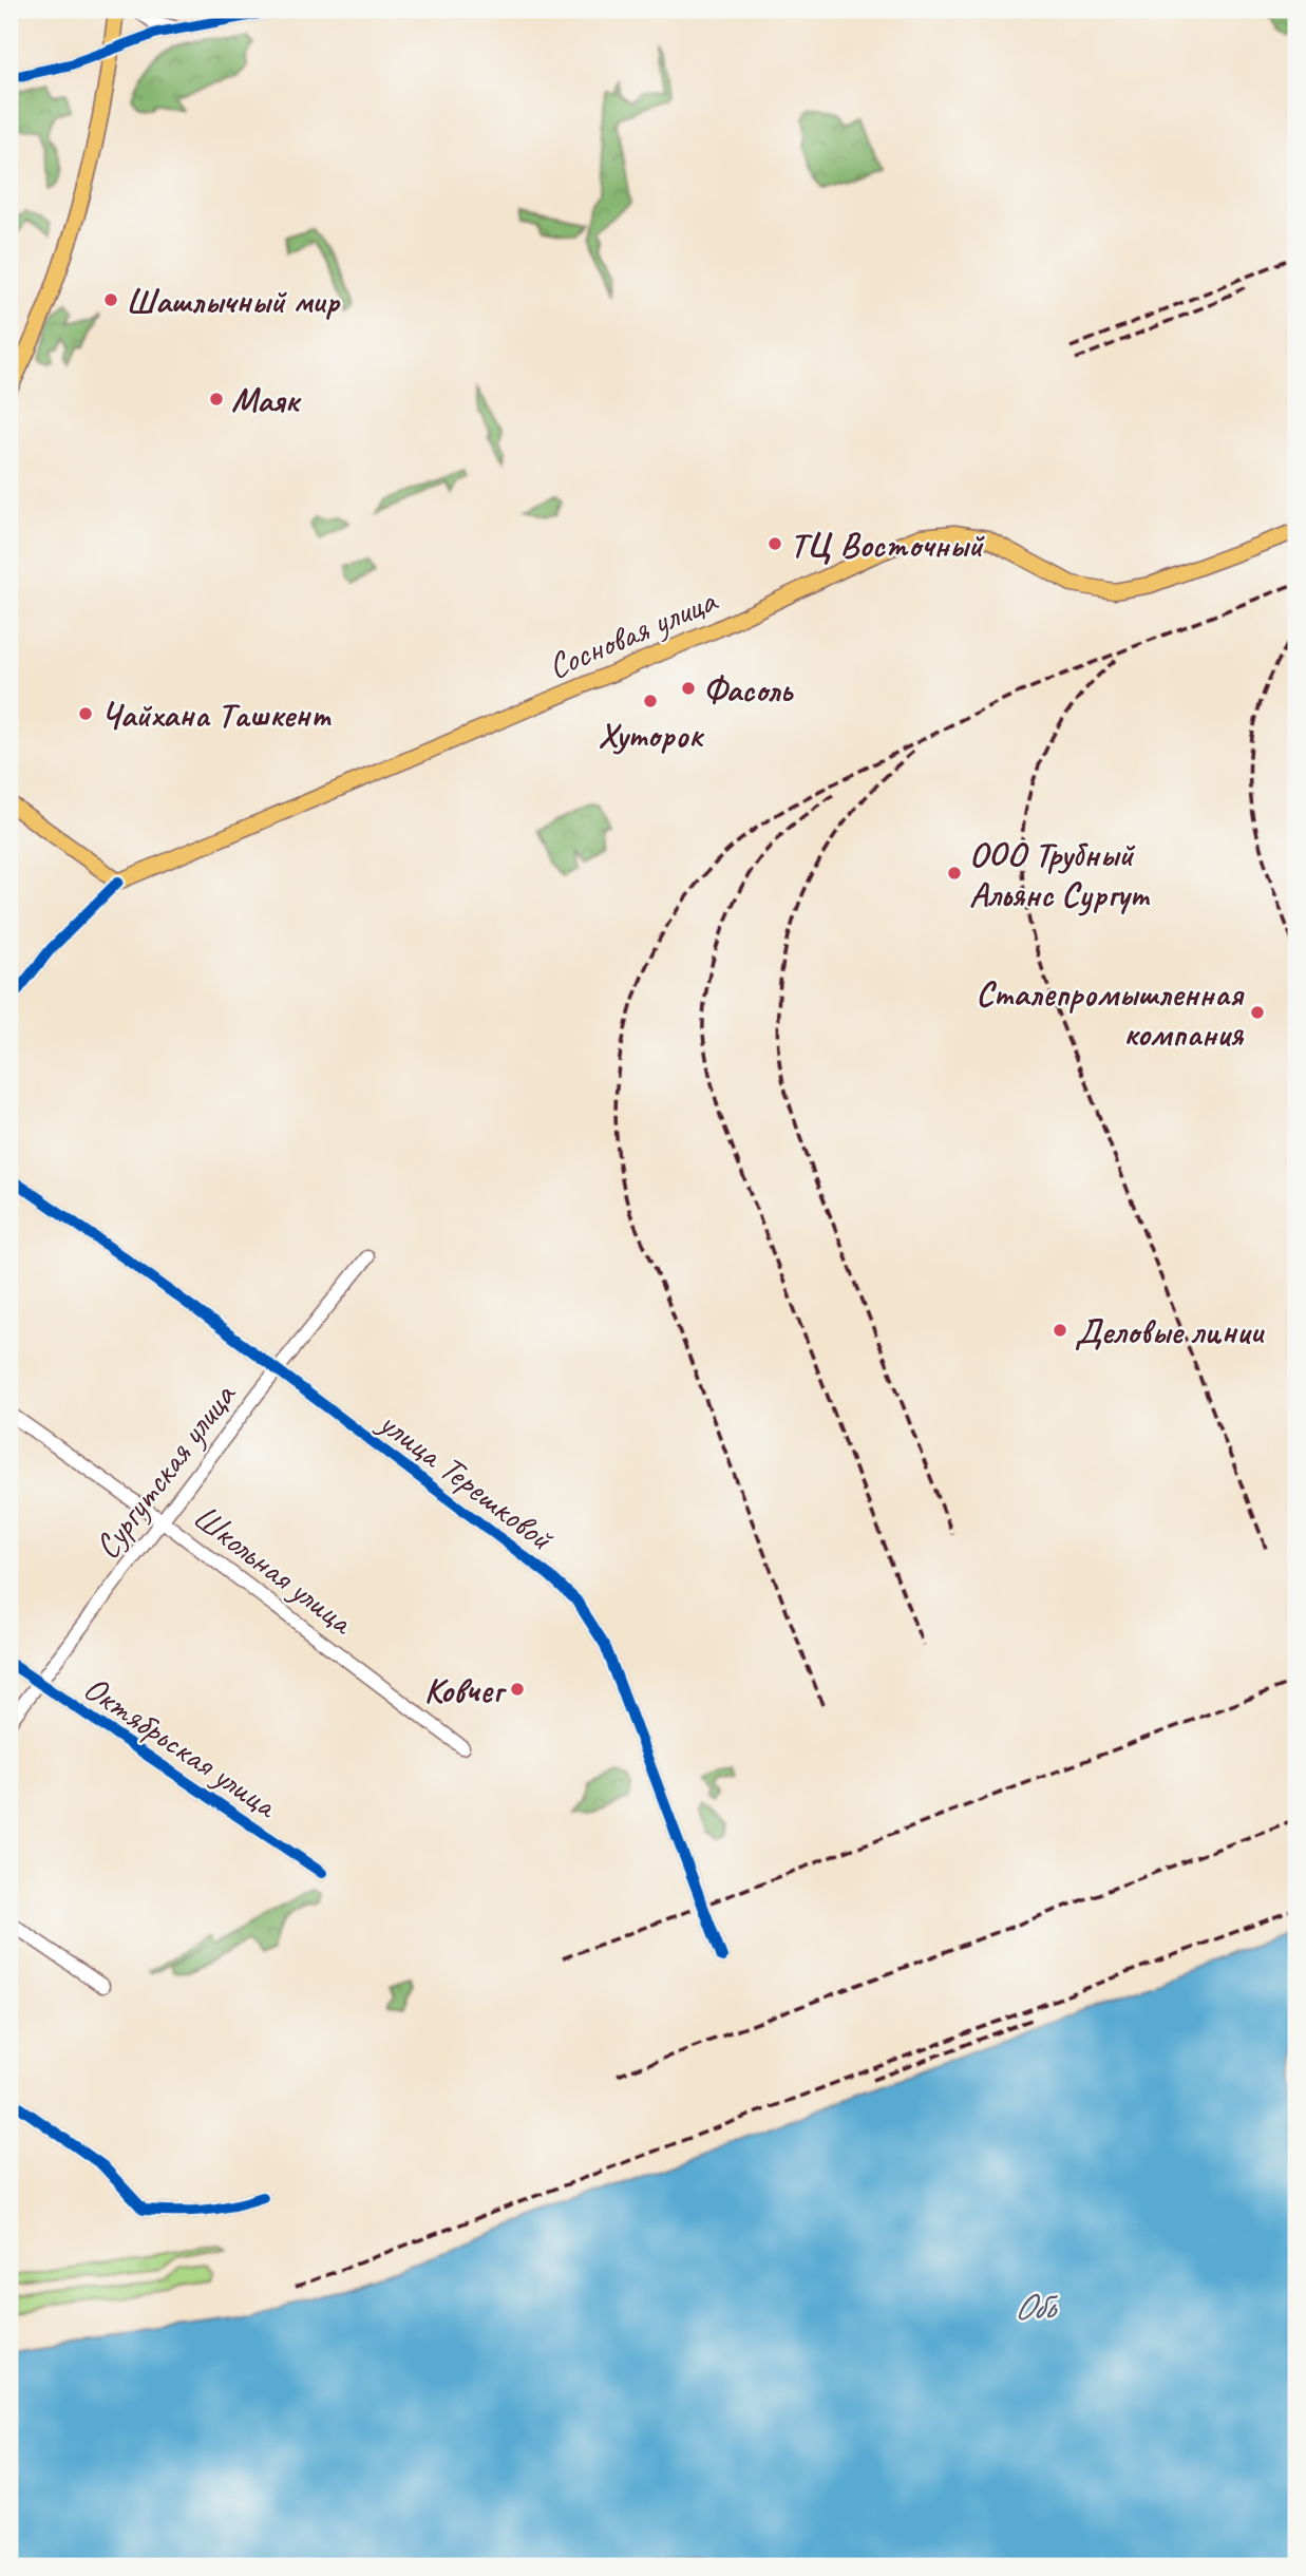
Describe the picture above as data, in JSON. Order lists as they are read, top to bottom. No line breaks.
{"streets":{"main road":["Сосновая улица"],"street":["Сургутская улица","улица Терешковой","Школьная улица","Октябрьская улица"]},"crossings":[["Сургутская улица","улица Терешковой"],["Сургутская улица","Школьная улица"],["Сургутская улица","Октябрьская улица"]],"water":["Обь"],"places":["Шашлычный мир","Маяк","ТЦ Восточный","Фасоль","Хуторок","Чайхана Ташкент","ООО Трубный Альянс Сургут","Сталепромышленная компания","Деловые линии","Ковчег"]}
